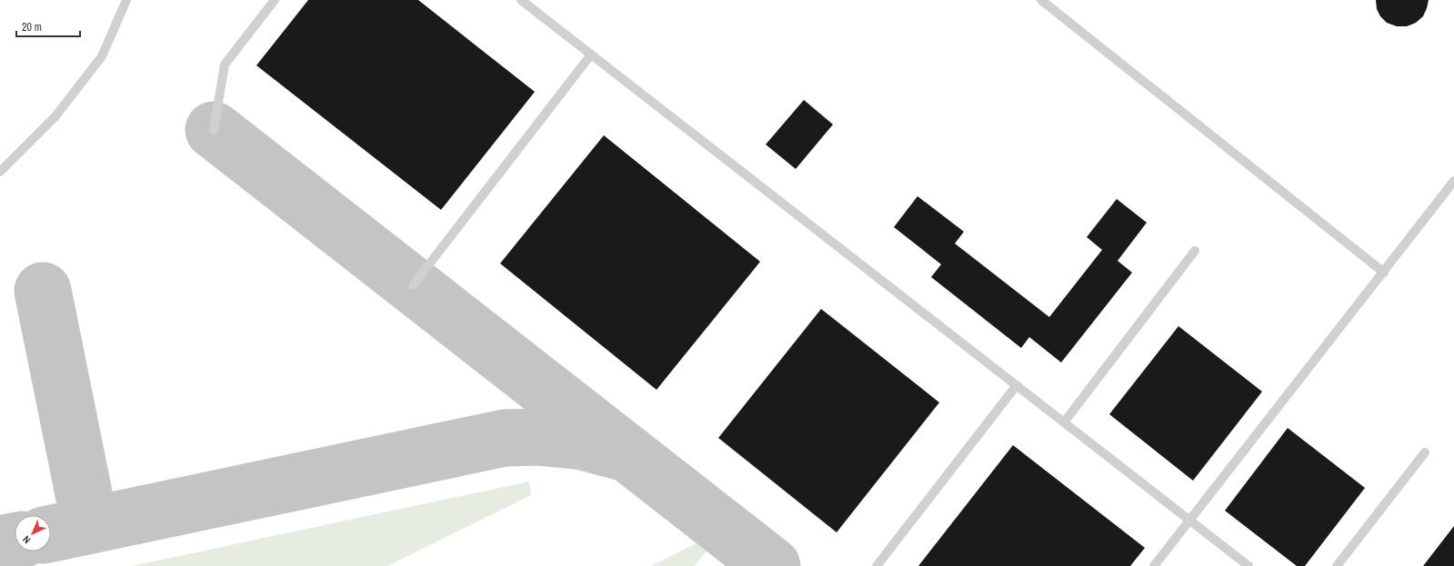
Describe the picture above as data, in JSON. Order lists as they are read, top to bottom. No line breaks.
{"scale_bar":"20 m","north":"bottom left"}
